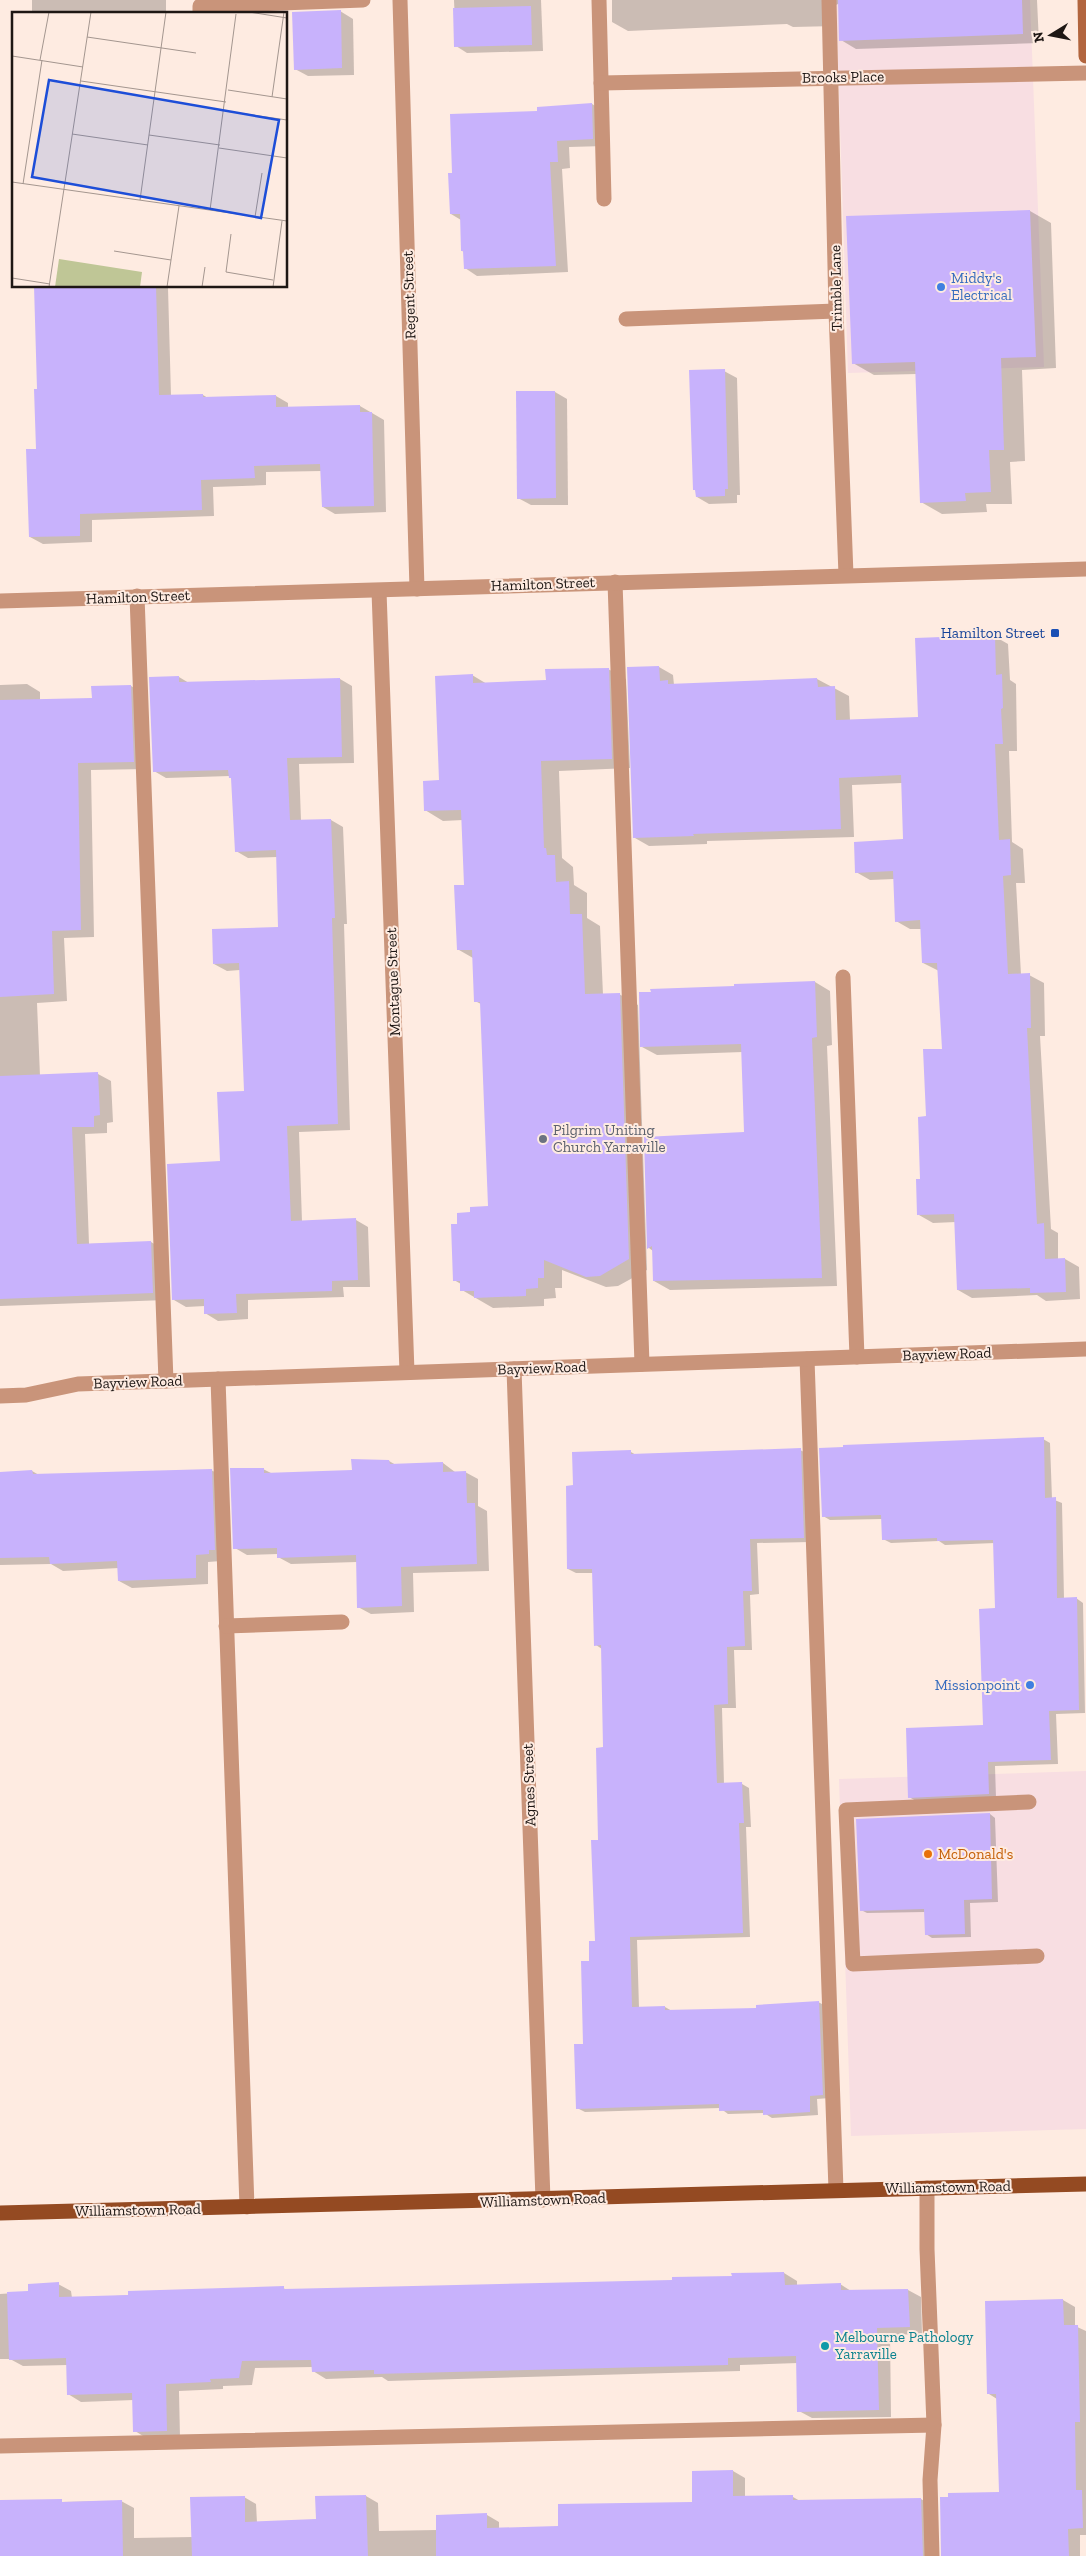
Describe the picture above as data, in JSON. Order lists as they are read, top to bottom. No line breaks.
{"streets":{"main road":["Williamstown Road"],"street":["Brooks Place","Trimble Lane","Regent Street","Hamilton Street","Montague Street","Bayview Road","Agnes Street"]},"crossings":[["Brooks Place","Trimble Lane"],["Trimble Lane","Hamilton Street"],["Regent Street","Hamilton Street"],["Hamilton Street","Montague Street"],["Montague Street","Bayview Road"],["Bayview Road","Agnes Street"],["Agnes Street","Williamstown Road"]],"places":{"other":["Middy's Electrical","Pilgrim Uniting Church Yarraville","Missionpoint","McDonald's","Melbourne Pathology Yarraville"],"transit":["Hamilton Street"]},"north":"left"}
